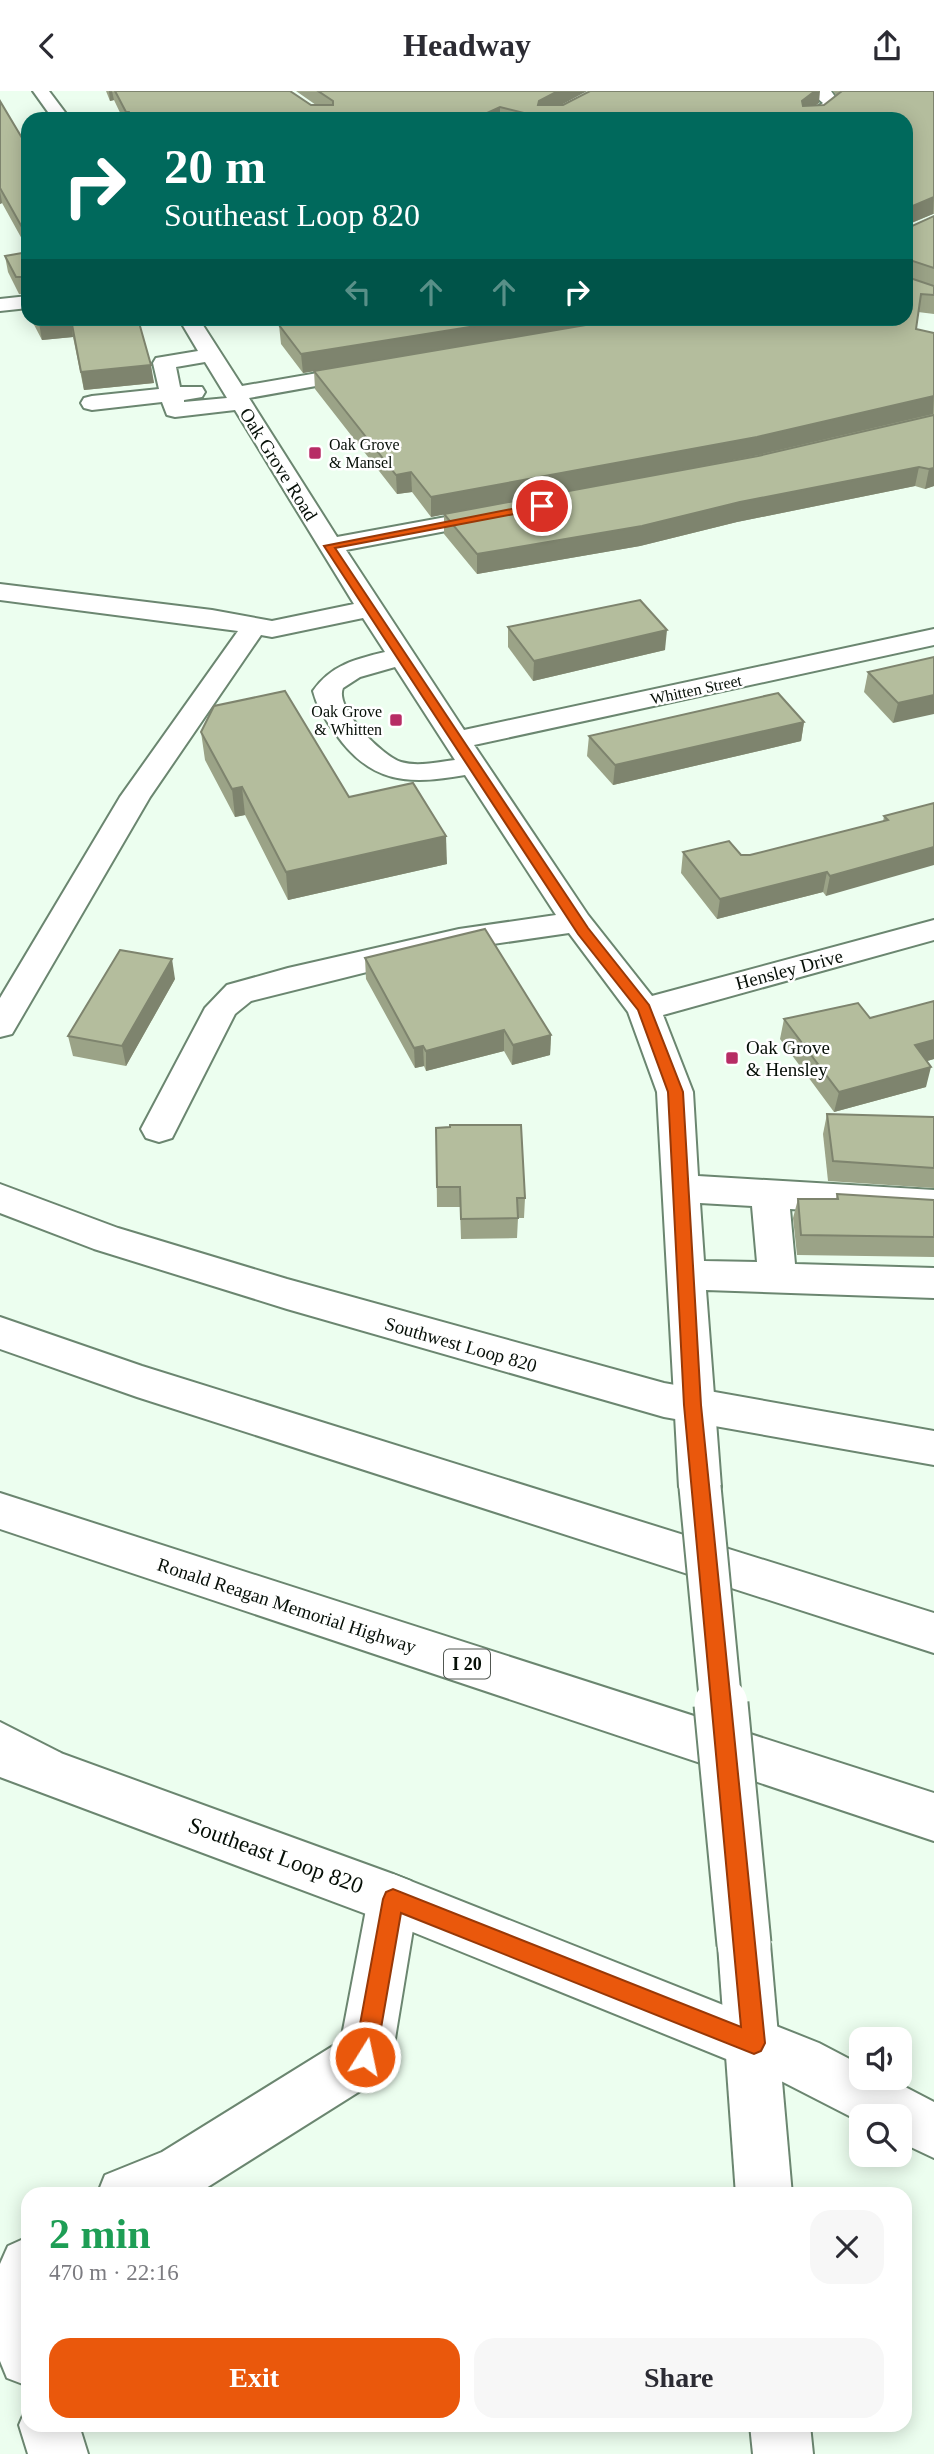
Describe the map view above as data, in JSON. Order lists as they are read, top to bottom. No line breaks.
{"streets":{"main road":["Oak Grove Road","Whitten Street","Hensley Drive","Southwest Loop 820","Ronald Reagan Memorial Highway","I 20","Southeast Loop 820"]},"crossings":[["Oak Grove Road","Whitten Street"],["Oak Grove Road","Hensley Drive"],["Oak Grove Road","Southwest Loop 820"],["Oak Grove Road","Southeast Loop 820"]],"places":{"transit":["Oak Grove & Mansel","Oak Grove & Whitten","Oak Grove & Hensley"]},"page":{"header":"Headway","turn":["20 m","Southeast Loop 820"],"heading":["2 min","470 m · 22:16"],"buttons":["Exit","Share"]}}
